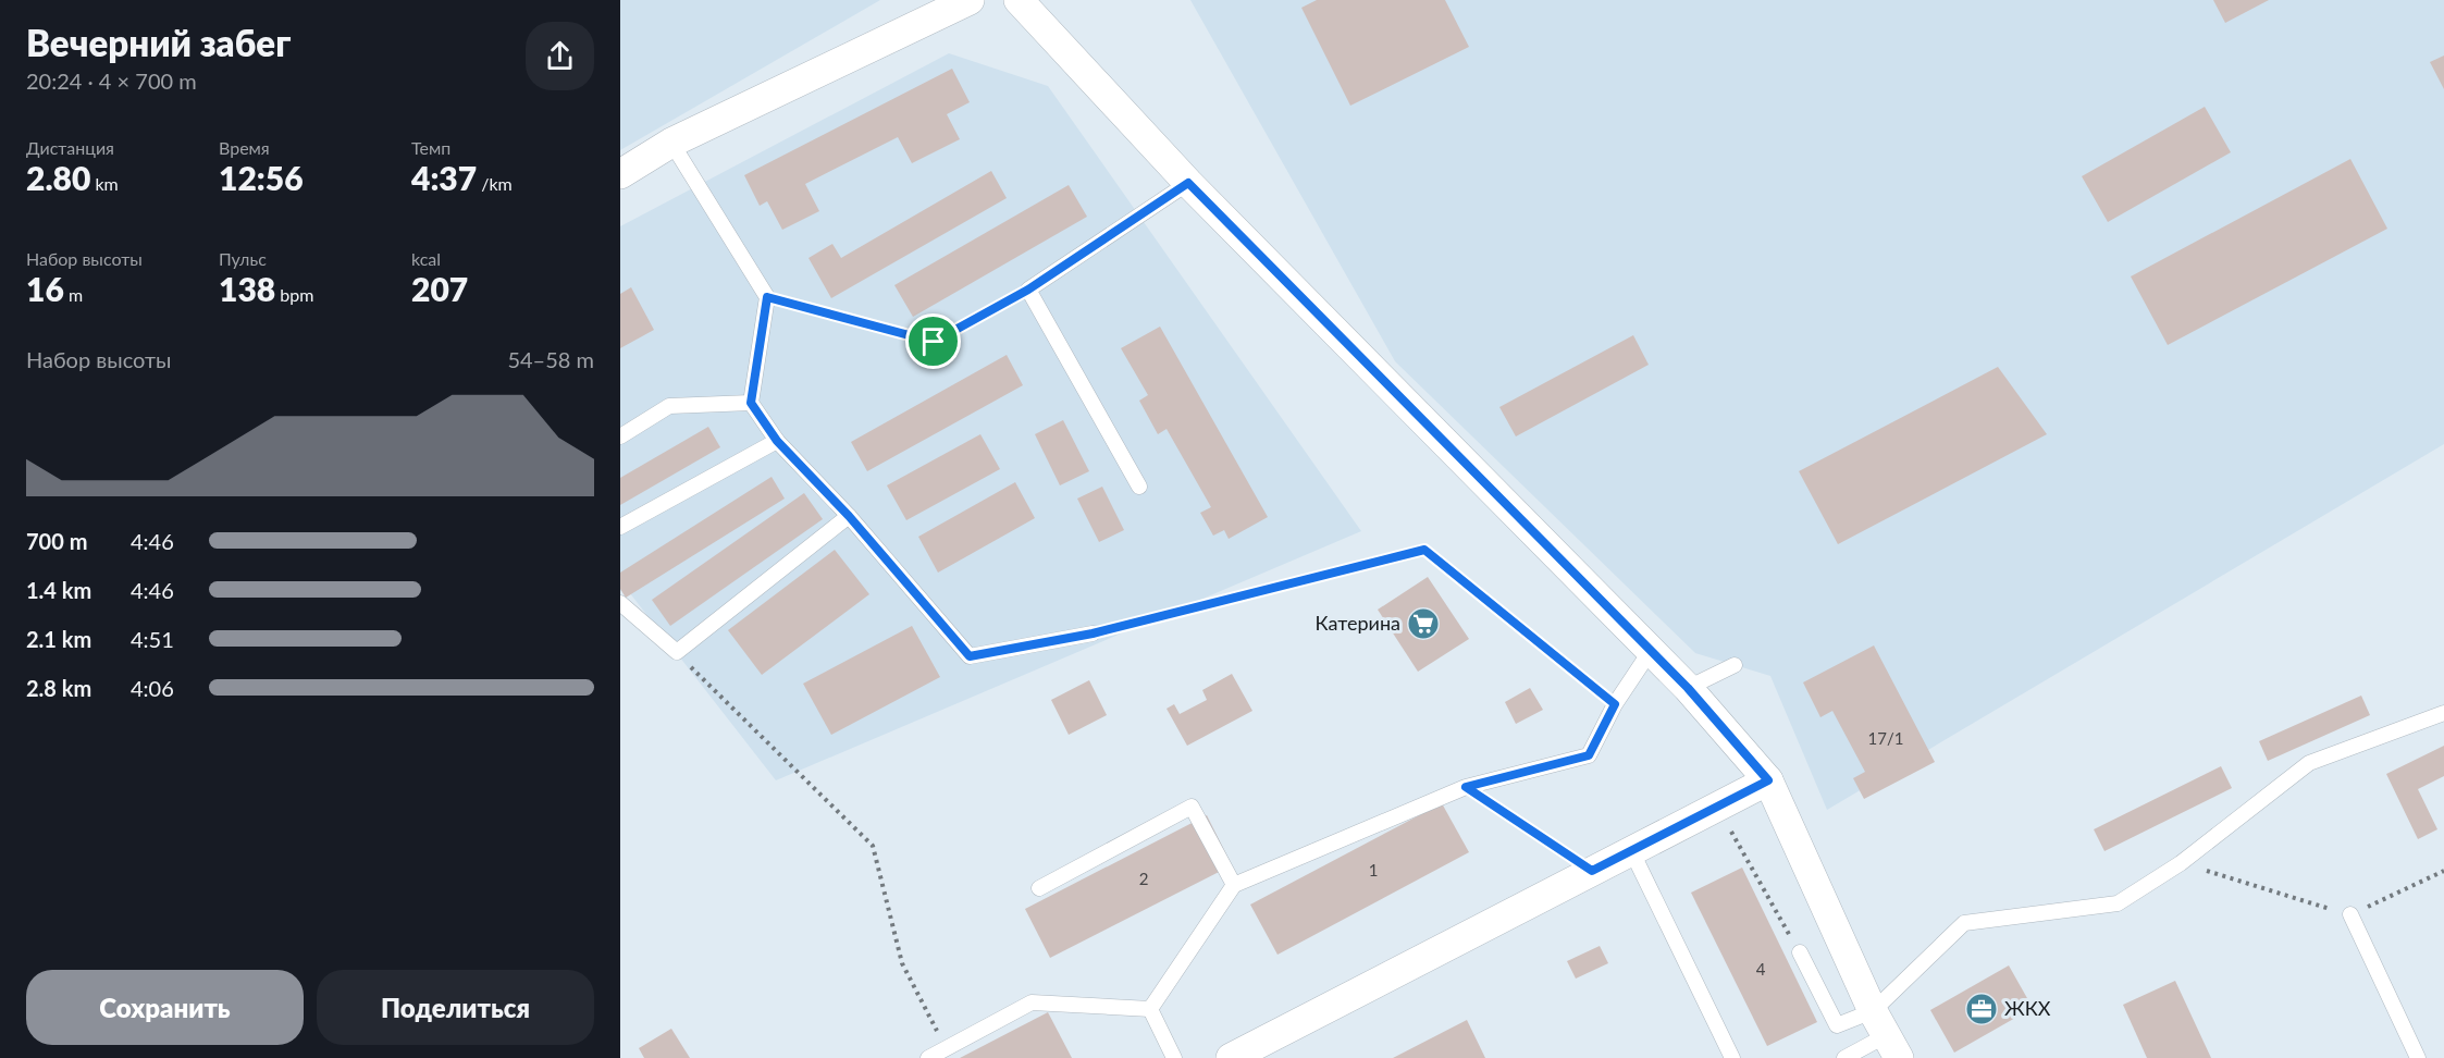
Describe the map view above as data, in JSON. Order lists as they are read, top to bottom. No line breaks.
{"places":{"supermarket":["Катерина"],"office":["ЖКХ"]},"house_numbers":["17/1","1","2","4"],"page":{"heading":["Вечерний забег","20:24 · 4 × 700 m"],"stats":[["Дистанция","2.80 km"],["Время","12:56"],["Темп","4:37 /km"],["Набор высоты","16 m"],["Пульс","138 bpm"],["kcal","207"]],"chart":["Набор высоты","54–58 m"],"list":[{"name":"700 m","note":"4:46"},{"name":"1.4 km","note":"4:46"},{"name":"2.1 km","note":"4:51"},{"name":"2.8 km","note":"4:06"}],"buttons":["Сохранить","Поделиться"]}}
